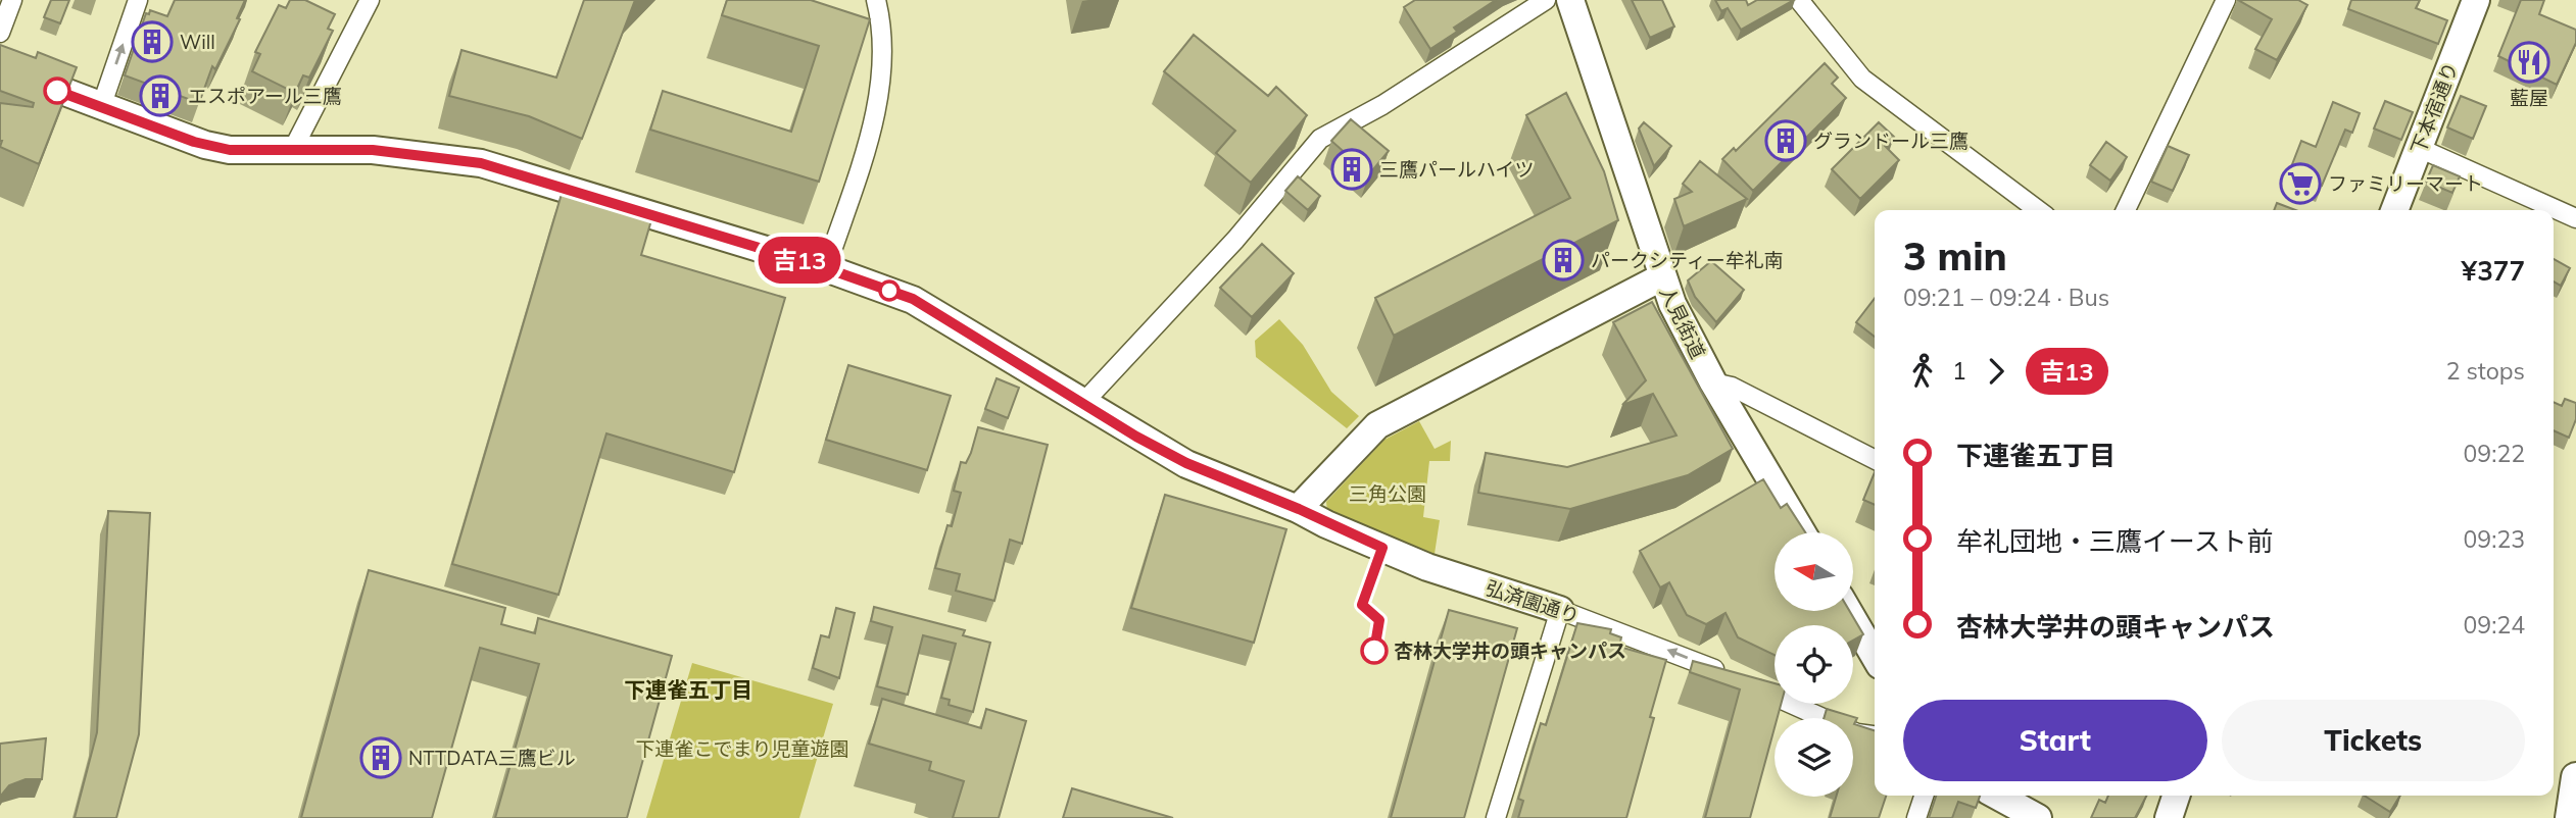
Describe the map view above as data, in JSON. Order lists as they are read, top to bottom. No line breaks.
{"streets":{"street":["下本宿通り","人見街道","弘済園通り"]},"one_way":["弘済園通り"],"districts":["下連雀五丁目"],"parks":["三角公園","下連雀こでまり児童遊園"],"places":{"building":["Will","エスポアール三鷹","グランドール三鷹","三鷹パールハイツ","パークシティー牟礼南","NTTDATA三鷹ビル"],"restaurant":["藍屋"],"supermarket":["ファミリーマート"],"other":["杏林大学井の頭キャンパス"]},"lines":["bus line 吉13"],"north":"left","page":{"on_map":"吉13","heading":["3 min","09:21 – 09:24 · Bus","¥377"],"legs":["1","吉13","2 stops"],"list":[{"name":"下連雀五丁目","value":"09:22"},{"name":"牟礼団地・三鷹イースト前","value":"09:23"},{"name":"杏林大学井の頭キャンパス","value":"09:24"}],"buttons":["Start","Tickets"]}}
